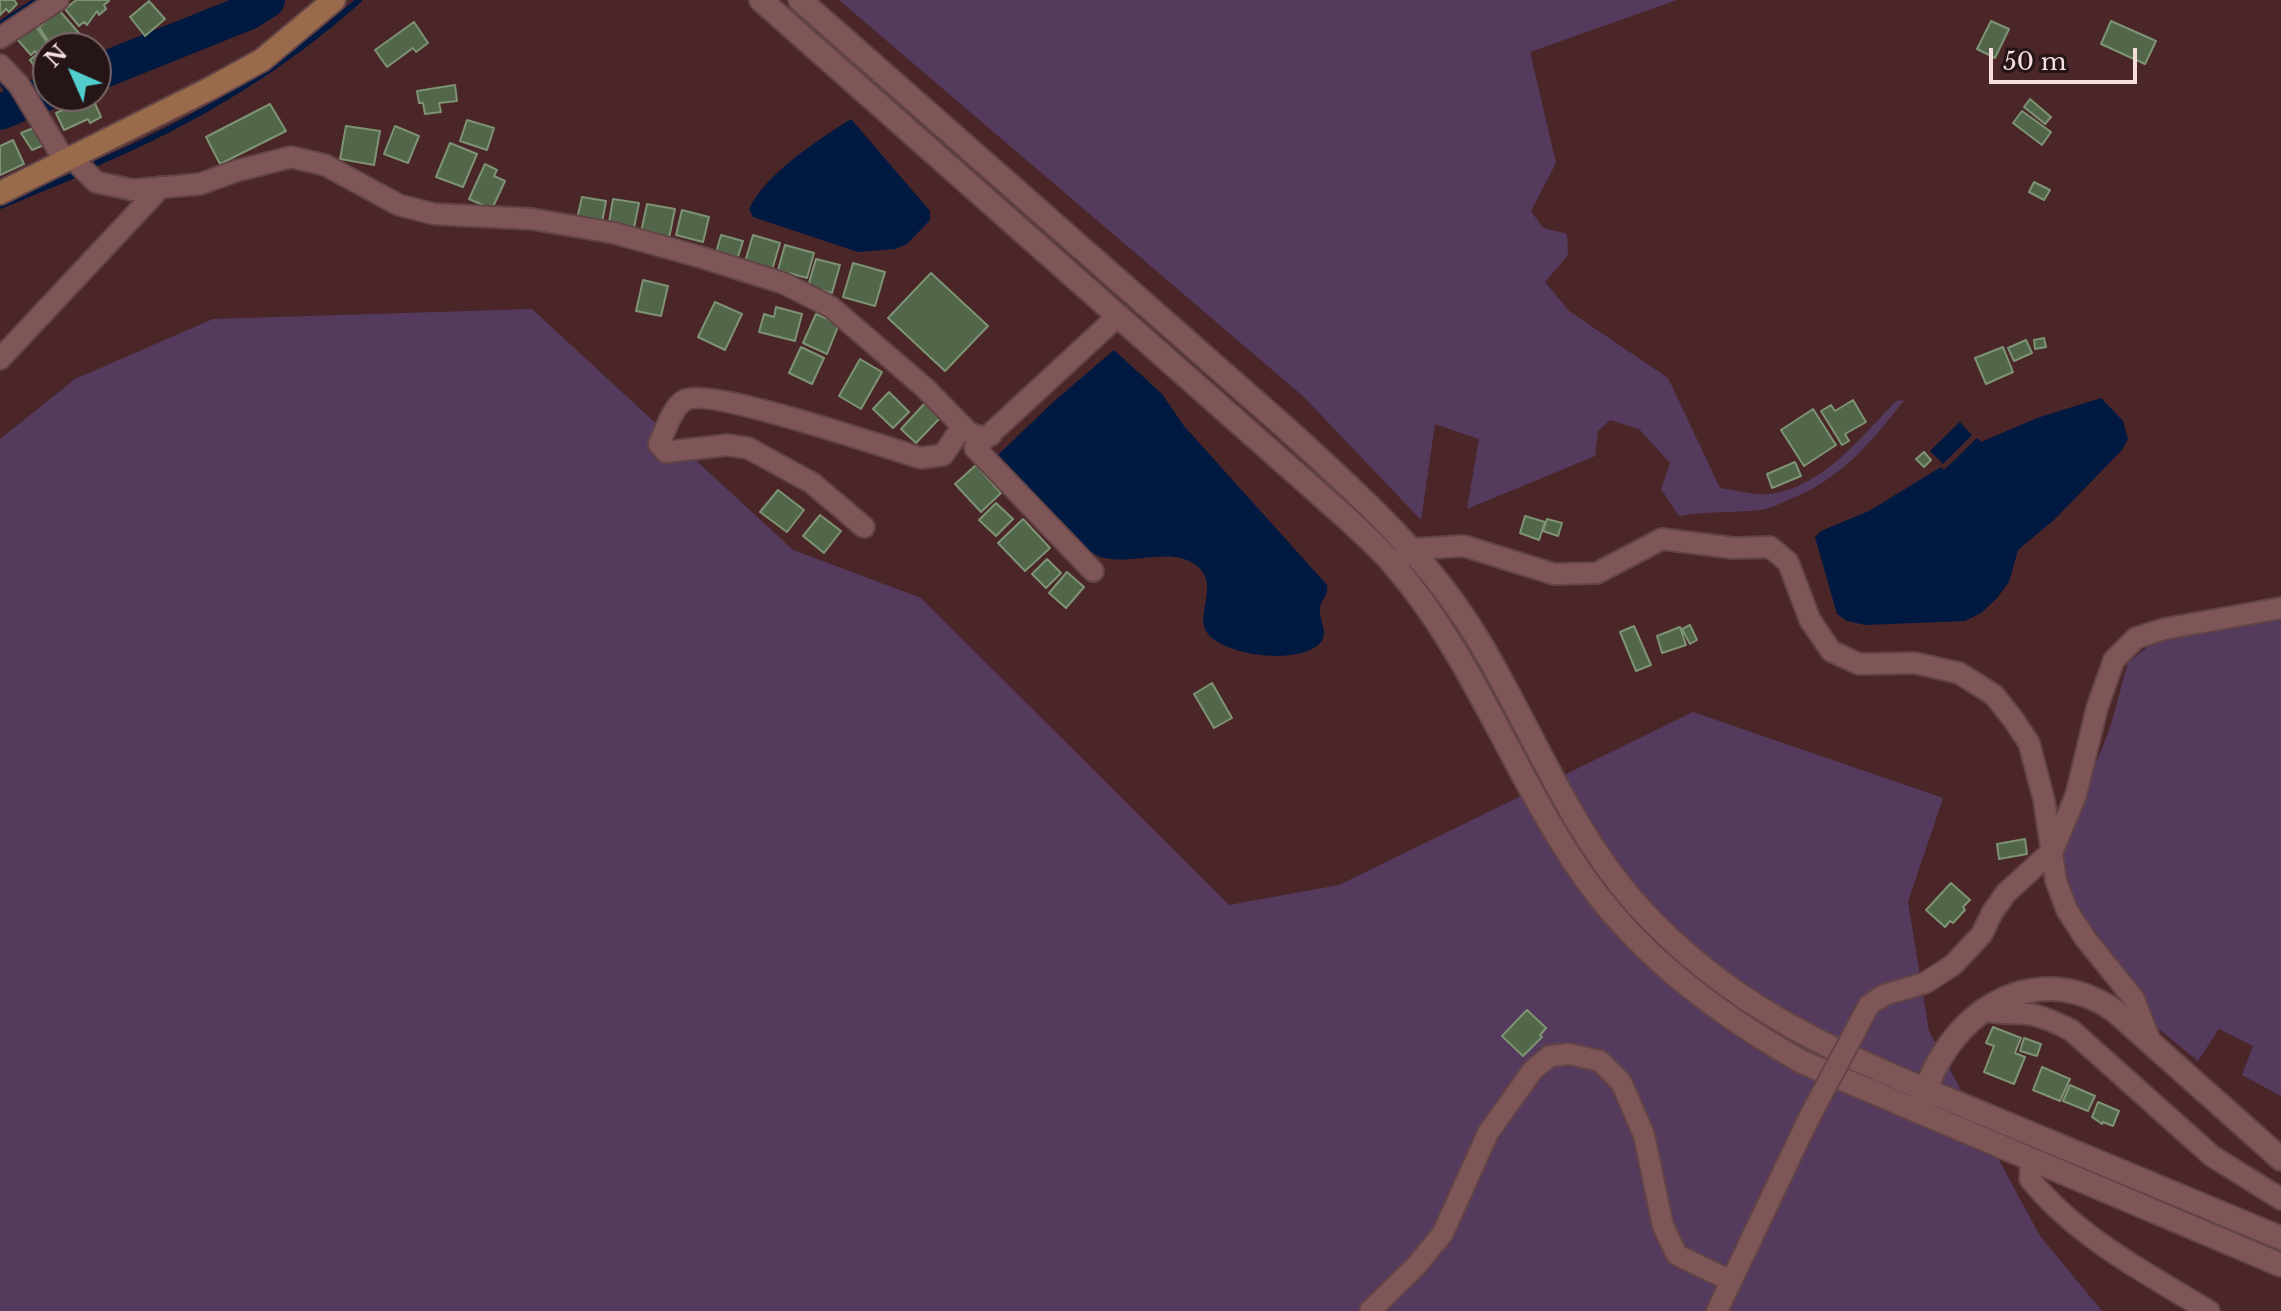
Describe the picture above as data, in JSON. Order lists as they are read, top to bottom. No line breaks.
{"scale_bar":"50 m","north":"top left"}
